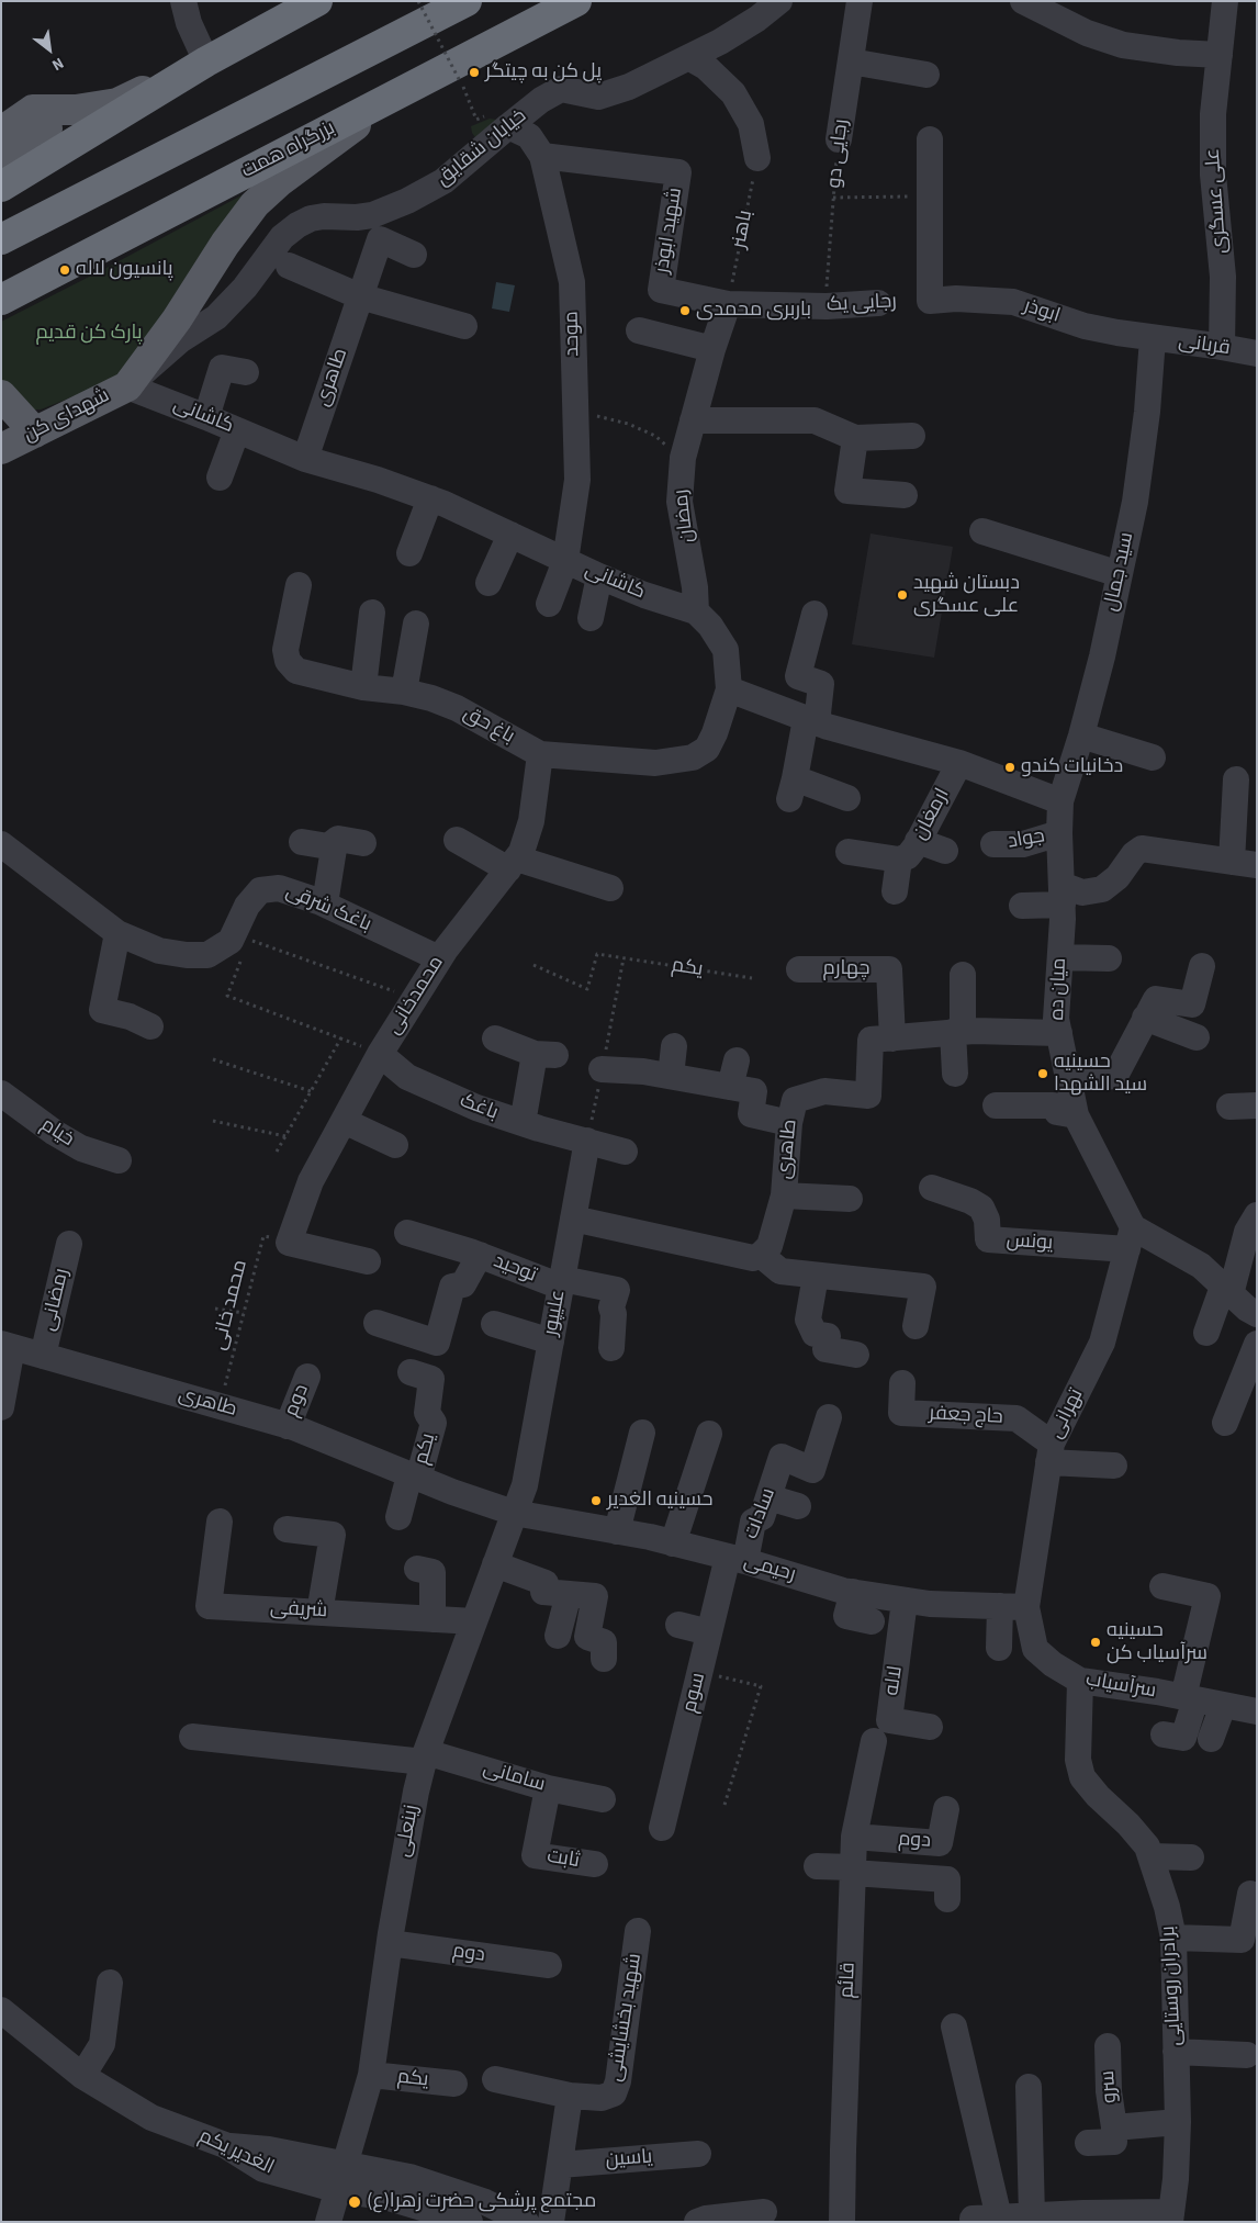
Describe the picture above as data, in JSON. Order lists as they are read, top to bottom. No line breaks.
{"streets":{"highway":["بزرگراه همت"],"main road":["شهدای کن"],"street":["خیابان شقایق","رجایی دو","علی عسگری","شهید ابوذر","رجایی یک","ابوذر","موحد","قربانی","طاهری","کاشانی","رمضان","سید جمال","باغ حق","ارمغان","جواد","باغک شرقی","یکم","چهارم","میان ده","محمدخانی","باغک","خیام","یونس","توحید","رمضانی","علیپور","دوم","تهرانی","حاج جعفر","سادات","رحیمی","شریفی","لاله","سرآسیاب","سوم","سامانی","زینعلی","ثابت","قائم","برادران روستایی","شهید بخشایشی","سرو","الغدیر یکم","یاسین"],"path":["باهنر","محمد خانی"]},"crossings":[["خیابان شقایق","موحد"],["خیابان شقایق","شهدای کن"],["خیابان شقایق","کاشانی"],["رجایی دو","رجایی یک"],["علی عسگری","قربانی"],["باهنر","شهید ابوذر"],["باهنر","رجایی یک"],["شهید ابوذر","رجایی یک"],["شهید ابوذر","موحد"],["ابوذر","قربانی"],["ابوذر","سید جمال"],["موحد","کاشانی"],["قربانی","سید جمال"],["طاهری","کاشانی"],["طاهری","یکم"],["طاهری","چهارم"],["طاهری","میان ده"],["طاهری","رمضانی"],["طاهری","محمد خانی"],["طاهری","دوم"],["طاهری","رحیمی"],["طاهری","زینعلی"],["شهدای کن","کاشانی"],["کاشانی","رمضان"],["سید جمال","میان ده"],["باغ حق","محمدخانی"],["جواد","میان ده"],["باغک شرقی","محمدخانی"],["یکم","زینعلی"],["میان ده","یونس"],["میان ده","تهرانی"],["محمدخانی","باغک"],["محمدخانی","محمد خانی"],["باغک","علیپور"],["یونس","تهرانی"],["توحید","علیپور"],["علیپور","زینعلی"],["دوم","زینعلی"],["دوم","قائم"],["تهرانی","حاج جعفر"],["تهرانی","رحیمی"],["تهرانی","سرآسیاب"],["سادات","رحیمی"],["سادات","سوم"],["رحیمی","لاله"],["رحیمی","سرآسیاب"],["رحیمی","سوم"],["رحیمی","زینعلی"],["شریفی","زینعلی"],["سرآسیاب","برادران روستایی"],["سامانی","زینعلی"],["سامانی","ثابت"],["زینعلی","الغدیر یکم"]],"parks":["پارک کن قدیم"],"places":["پل کن به چیتگر","پانسیون لاله","باربری محمدی","دبستان شهید علی عسگری","دخانیات کندو","حسینیه سید الشهدا","حسینیه الغدیر","حسینیه سرآسیاب کن","مجتمع پرشکی حضرت زهرا(ع)"],"north":"bottom right"}
